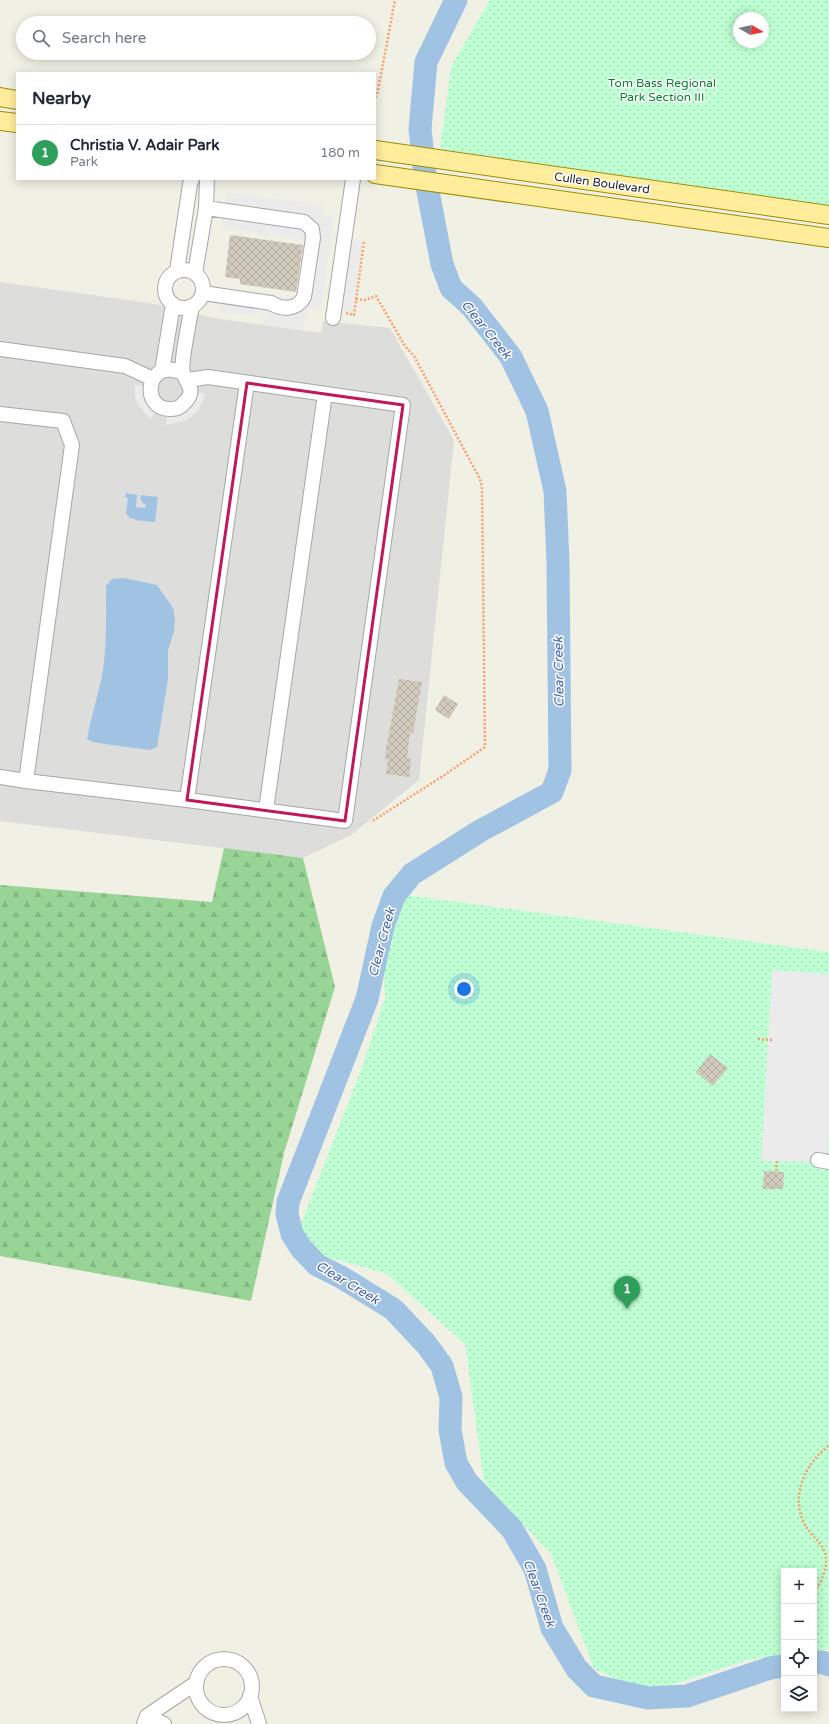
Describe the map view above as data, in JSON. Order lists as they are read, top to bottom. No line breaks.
{"streets":{"main road":["Cullen Boulevard"]},"water":["Clear Creek"],"parks":["Tom Bass Regional Park Section III"],"north":"right","page":{"search":"Search here","heading":"Nearby","list":[{"mark":"1","name":"Christia V. Adair Park","note":"Park","value":"180 m"}],"pins":"1","map_buttons":["+","−"]}}
